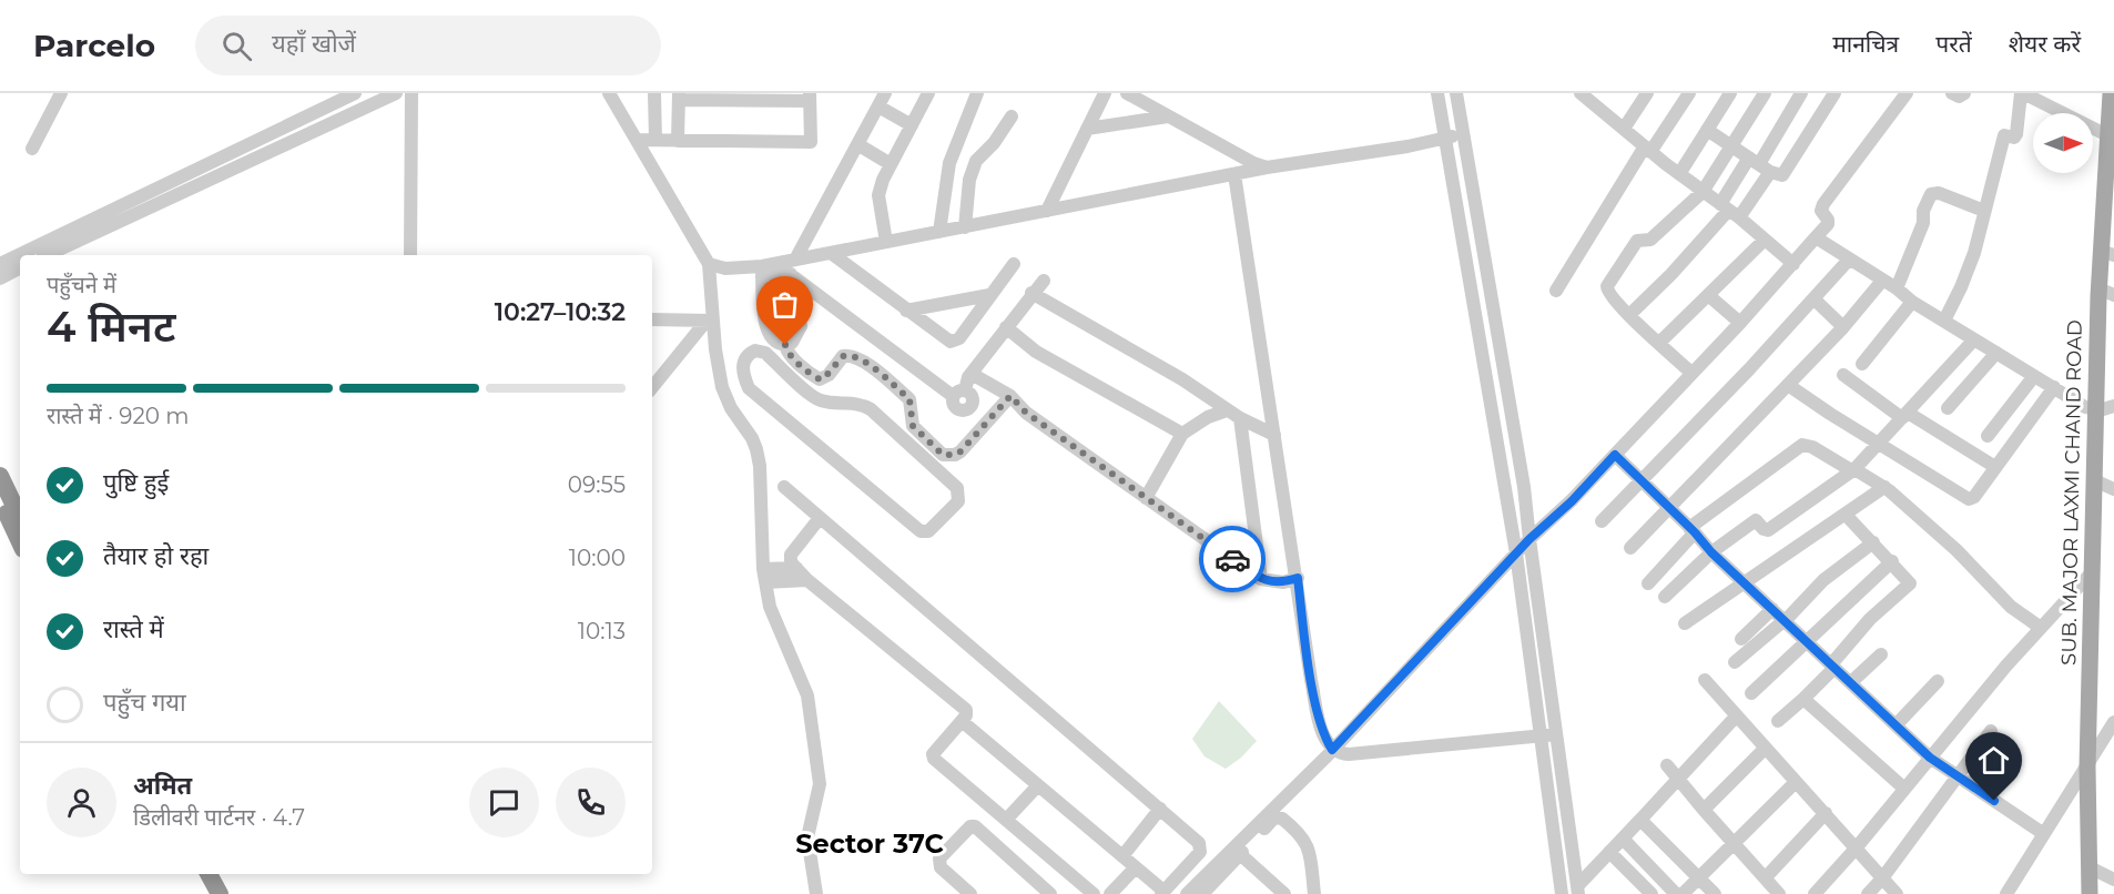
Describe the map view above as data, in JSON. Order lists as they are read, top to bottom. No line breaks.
{"streets":{"main road":["SUB. MAJOR LAXMI CHAND ROAD"]},"districts":["Sector 37C"],"north":"right","page":{"header":"Parcelo","search":"यहाँ खोजें","nav":["मानचित्र","परतें","शेयर करें"],"heading":["4 मिनट","पहुँचने में","10:27–10:32"],"panel":["अमित","डिलीवरी पार्टनर · 4.7"],"bar":"रास्ते में · 920 m","list":[["पुष्टि हुई","09:55"],["तैयार हो रहा","10:00"],["रास्ते में","10:13"],"पहुँच गया"]}}
